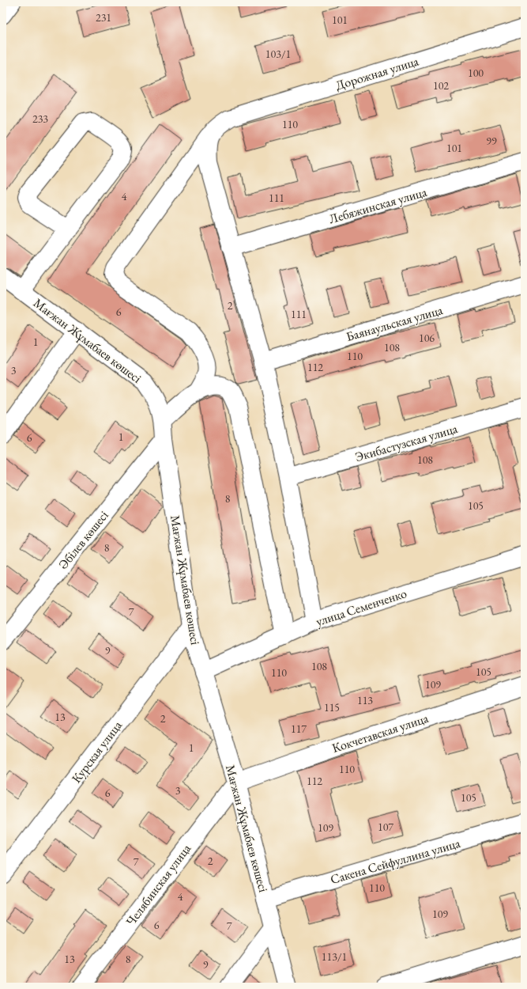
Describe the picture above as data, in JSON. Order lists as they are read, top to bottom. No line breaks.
{"streets":{"street":["Дорожная улица","Лебяжинская улица","Баянаульская улица","Мағжан Жұмабаев көшесі","Экибастузская улица","Әбілев көшесі","улица Семенченко","Кокчетавская улица","Курская улица","Сакена Сейфуллина улица","Челябинская улица"]},"crossings":[["Мағжан Жұмабаев көшесі","Әбілев көшесі"],["Мағжан Жұмабаев көшесі","улица Семенченко"],["Мағжан Жұмабаев көшесі","Кокчетавская улица"],["Мағжан Жұмабаев көшесі","Курская улица"],["Мағжан Жұмабаев көшесі","Сакена Сейфуллина улица"],["Мағжан Жұмабаев көшесі","Челябинская улица"],["Кокчетавская улица","Челябинская улица"]],"house_numbers":["231","101","103/1","100","102","233","110","99","101","4","111","2","6","111","106","1","108","110","112","3","1","6","108","8","105","8","7","9","108","105","110","109","113","115","13","2","117","1","110","112","3","6","105","107","109","2","7","110","4","109","6","7","113/1","13","8","9"]}
